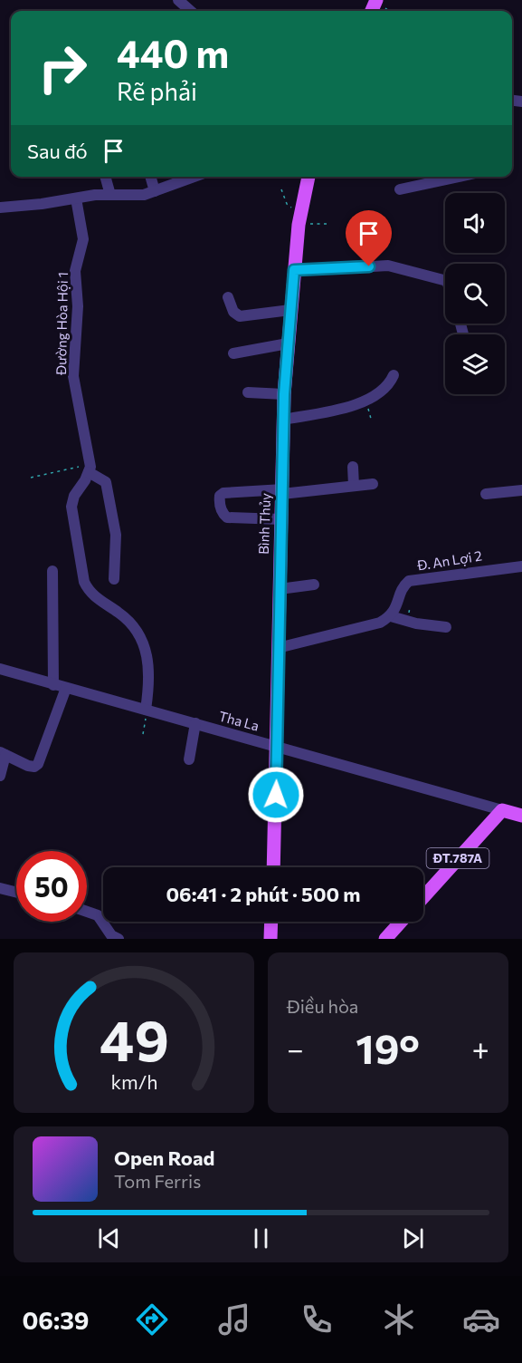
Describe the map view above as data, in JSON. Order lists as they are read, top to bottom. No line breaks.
{"streets":{"main road":["Bình Thủy","ĐT.787A"],"street":["Đường Hòa Hội 1","Đ. An Lợi 2","Tha La"]},"crossings":[["Bình Thủy","Tha La"],["Tha La","ĐT.787A"]],"page":{"turn":["440 m","Rẽ phải"],"then":"Sau đó","limit":"50","trip":"06:41 · 2 phút · 500 m","tile":"Điều hòa","heat":["−","19°","+"],"song":["Open Road","Tom Ferris"],"tabs":"06:39","gauge":["49","km/h"]}}
